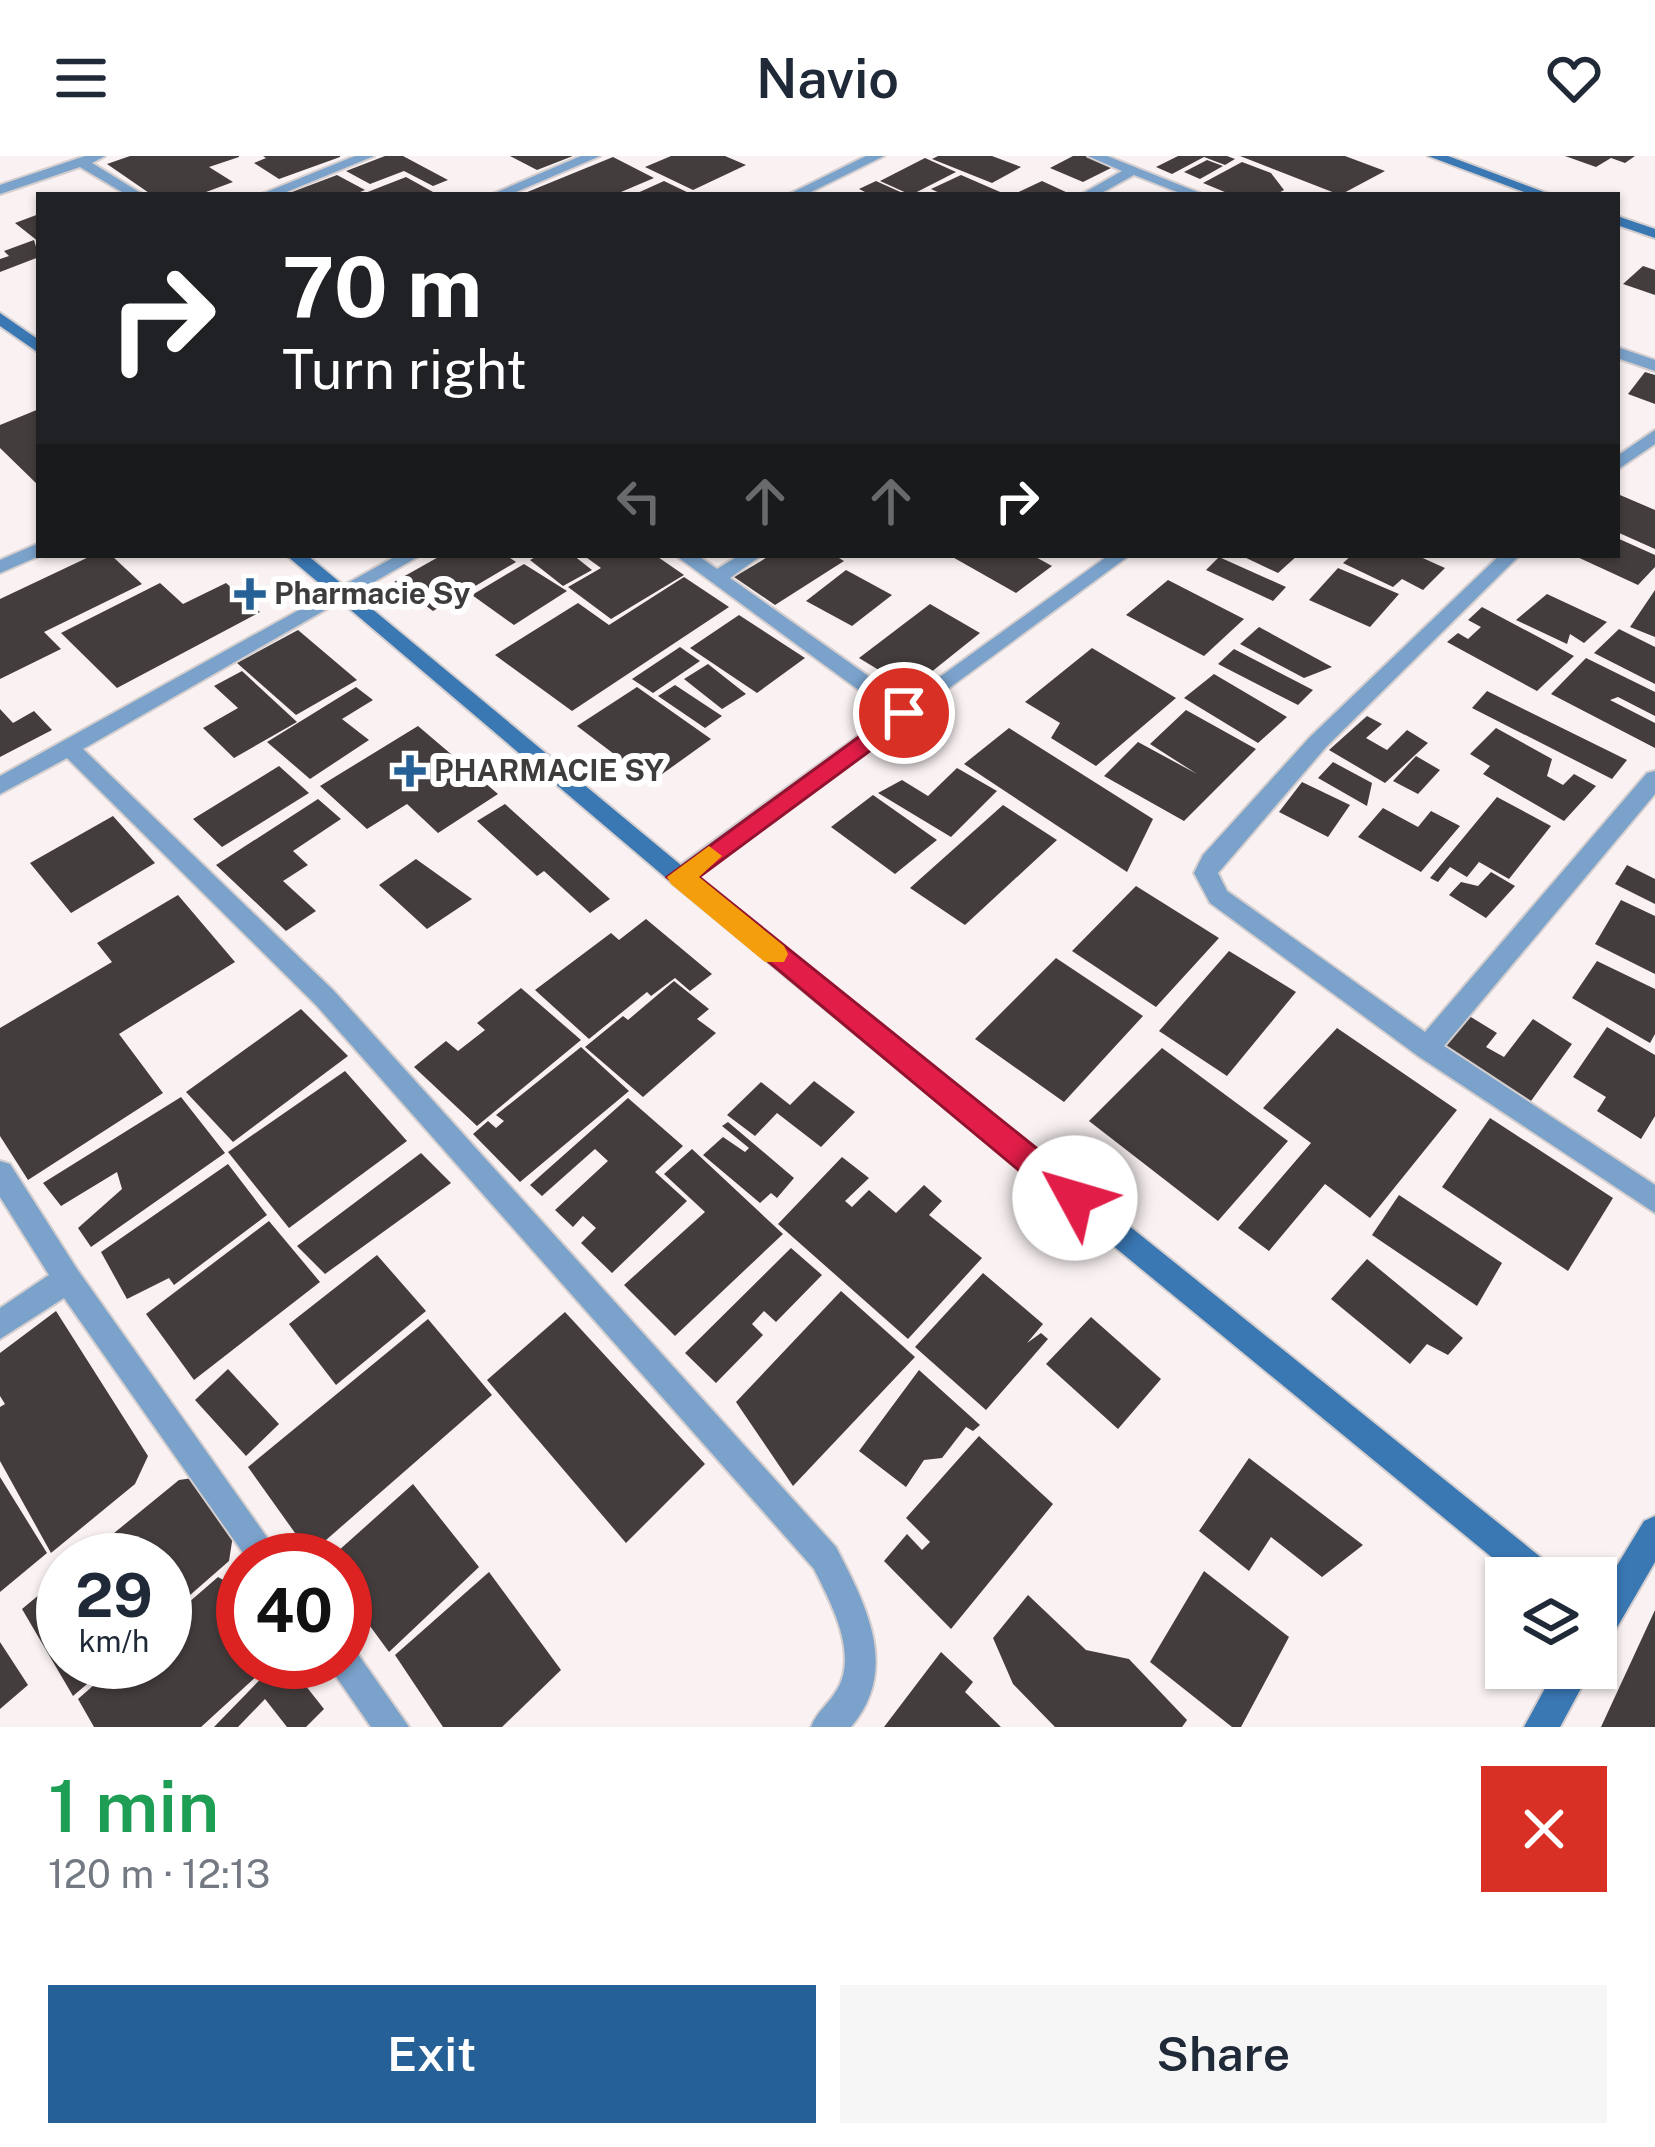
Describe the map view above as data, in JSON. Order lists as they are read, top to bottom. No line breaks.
{"places":{"health":["Pharmacie Sy","PHARMACIE SY"]},"page":{"header":"Navio","turn":["70 m","Turn right"],"speed":"29 km/h","limit":"40","heading":["1 min","120 m · 12:13"],"buttons":["Exit","Share"]}}
